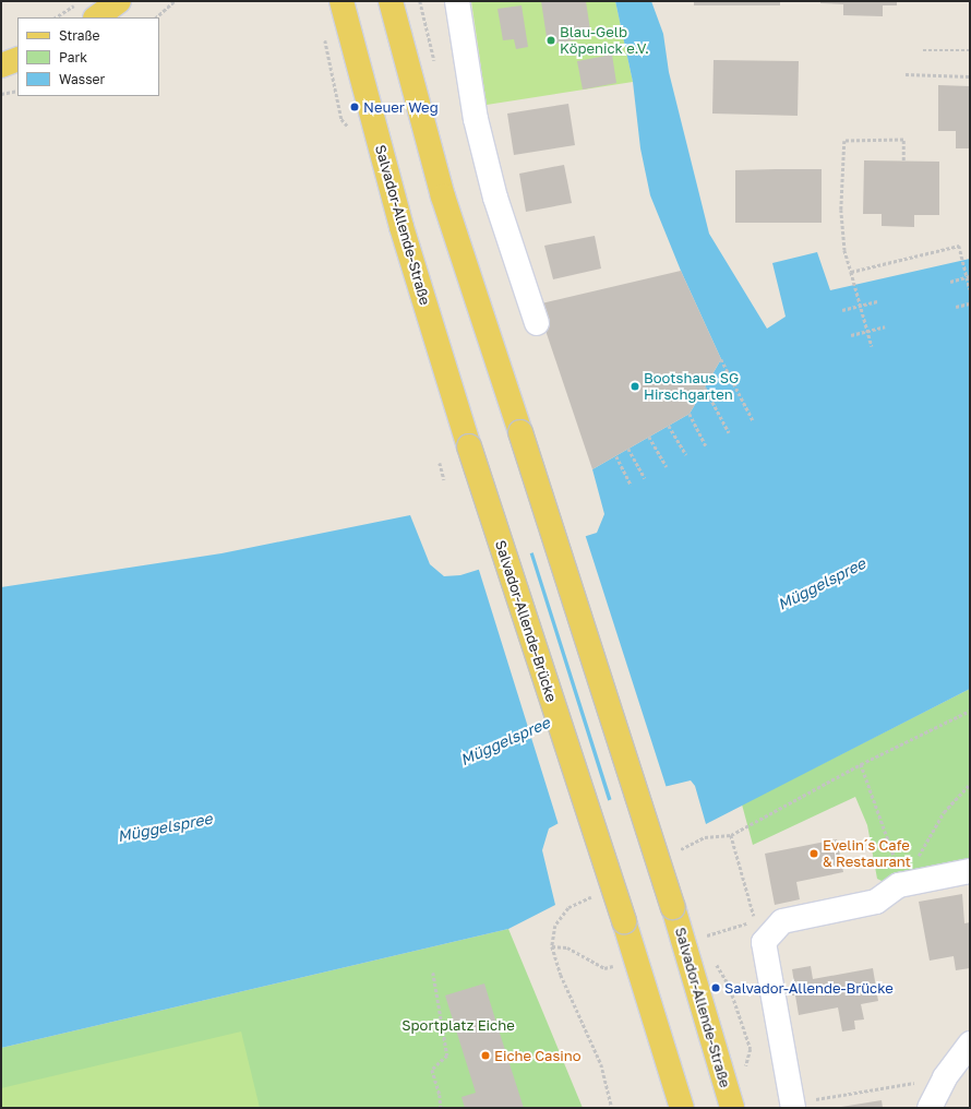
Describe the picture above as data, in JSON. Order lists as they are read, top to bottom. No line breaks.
{"streets":{"main road":["Salvador-Allende-Straße","Salvador-Allende-Brücke"]},"crossings":[["Salvador-Allende-Straße","Salvador-Allende-Brücke"]],"water":["Müggelspree"],"parks":["Sportplatz Eiche"],"places":["Blau-Gelb Köpenick e.V.","Neuer Weg","Bootshaus SG Hirschgarten","Evelin´s Cafe & Restaurant","Salvador-Allende-Brücke","Eiche Casino"],"legend":["Straße","Park","Wasser"]}
